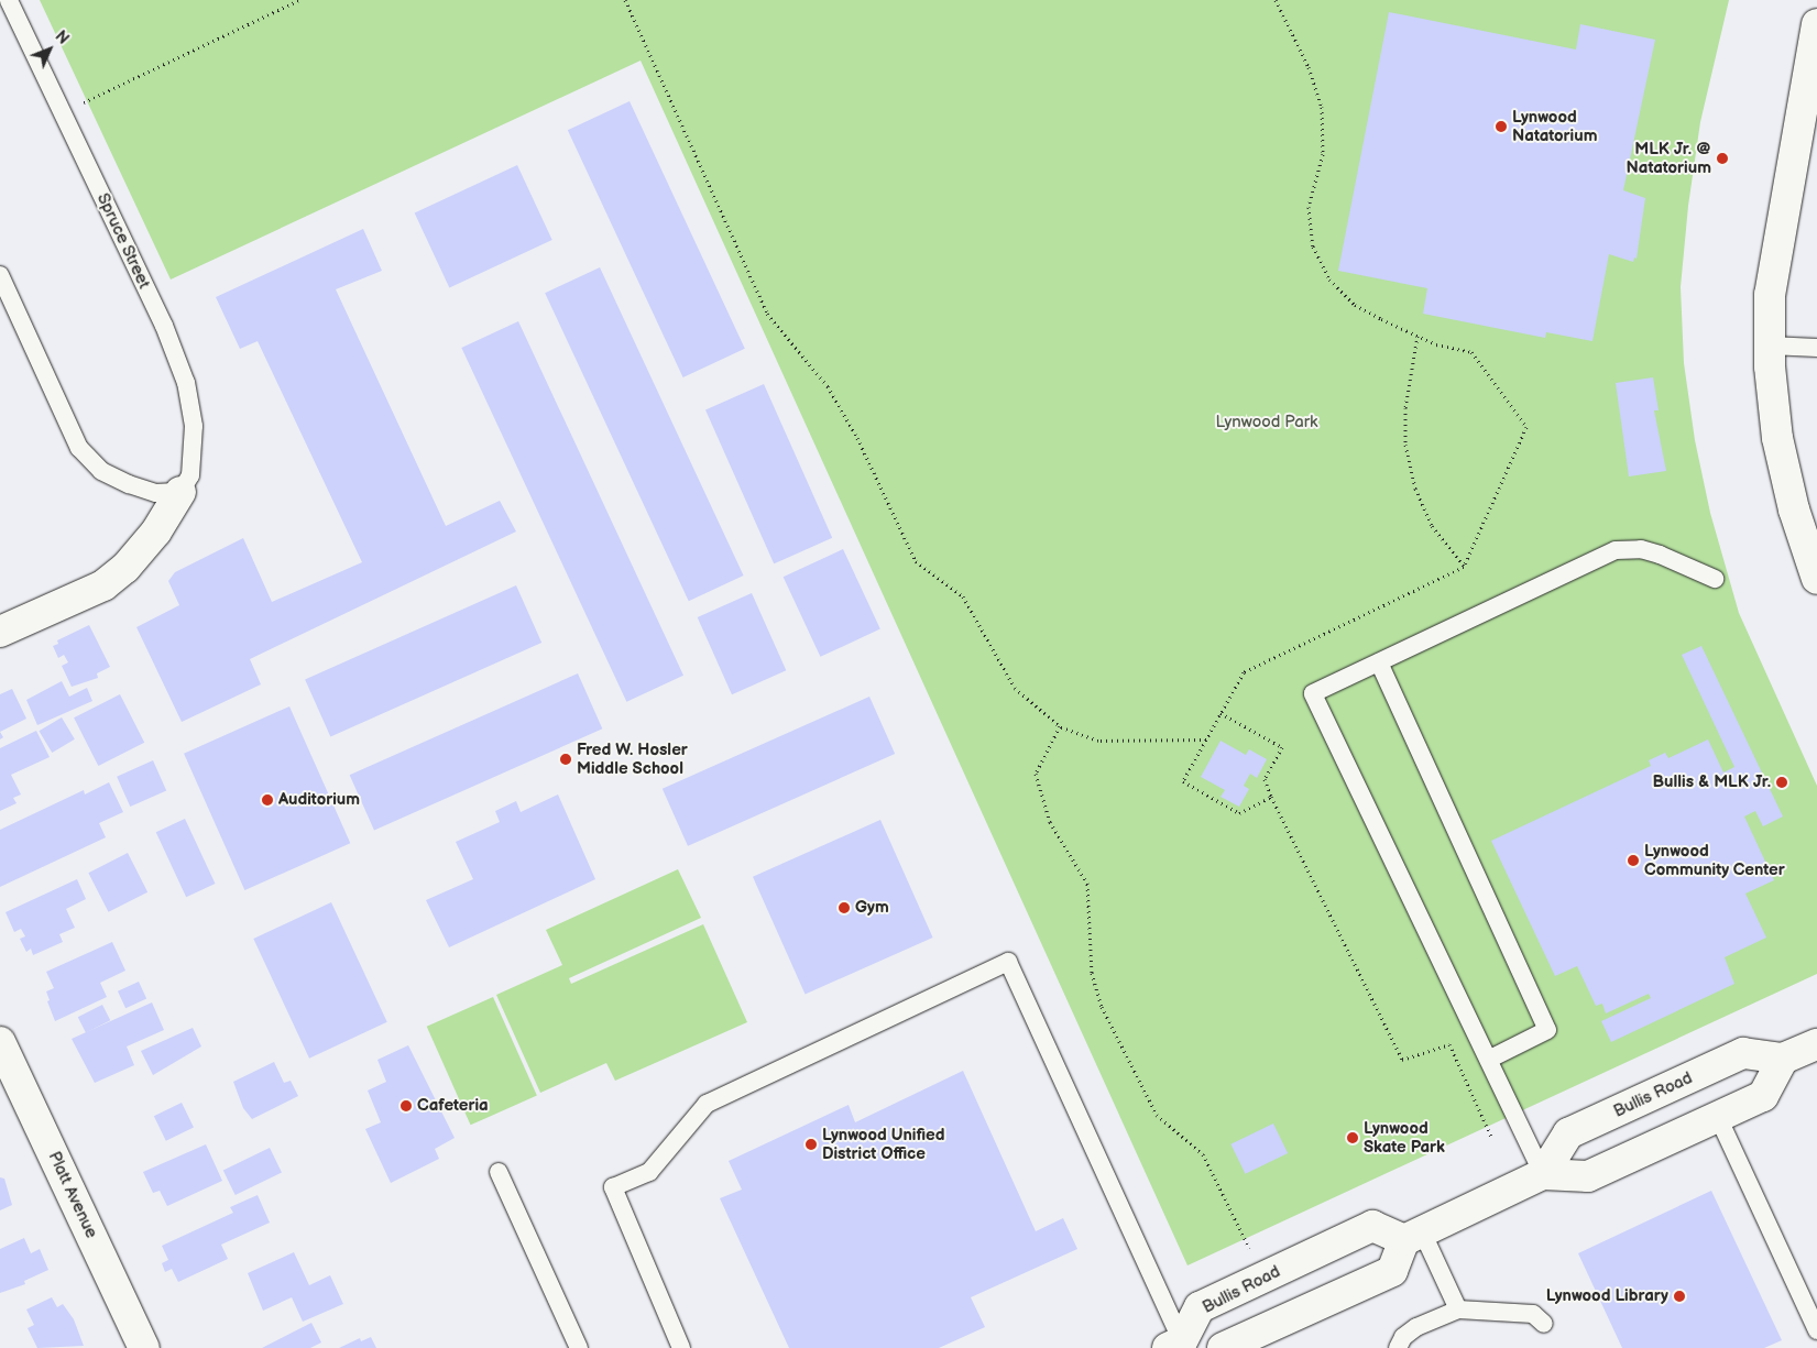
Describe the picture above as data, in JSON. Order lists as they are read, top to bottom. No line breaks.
{"streets":{"street":["Spruce Street","Bullis Road","Platt Avenue"]},"parks":["Lynwood Park"],"places":["Lynwood Natatorium","MLK Jr. @ Natatorium","Fred W. Hosler Middle School","Bullis & MLK Jr.","Auditorium","Lynwood Community Center","Gym","Cafeteria","Lynwood Skate Park","Lynwood Unified District Office","Lynwood Library"],"north":"top right"}
